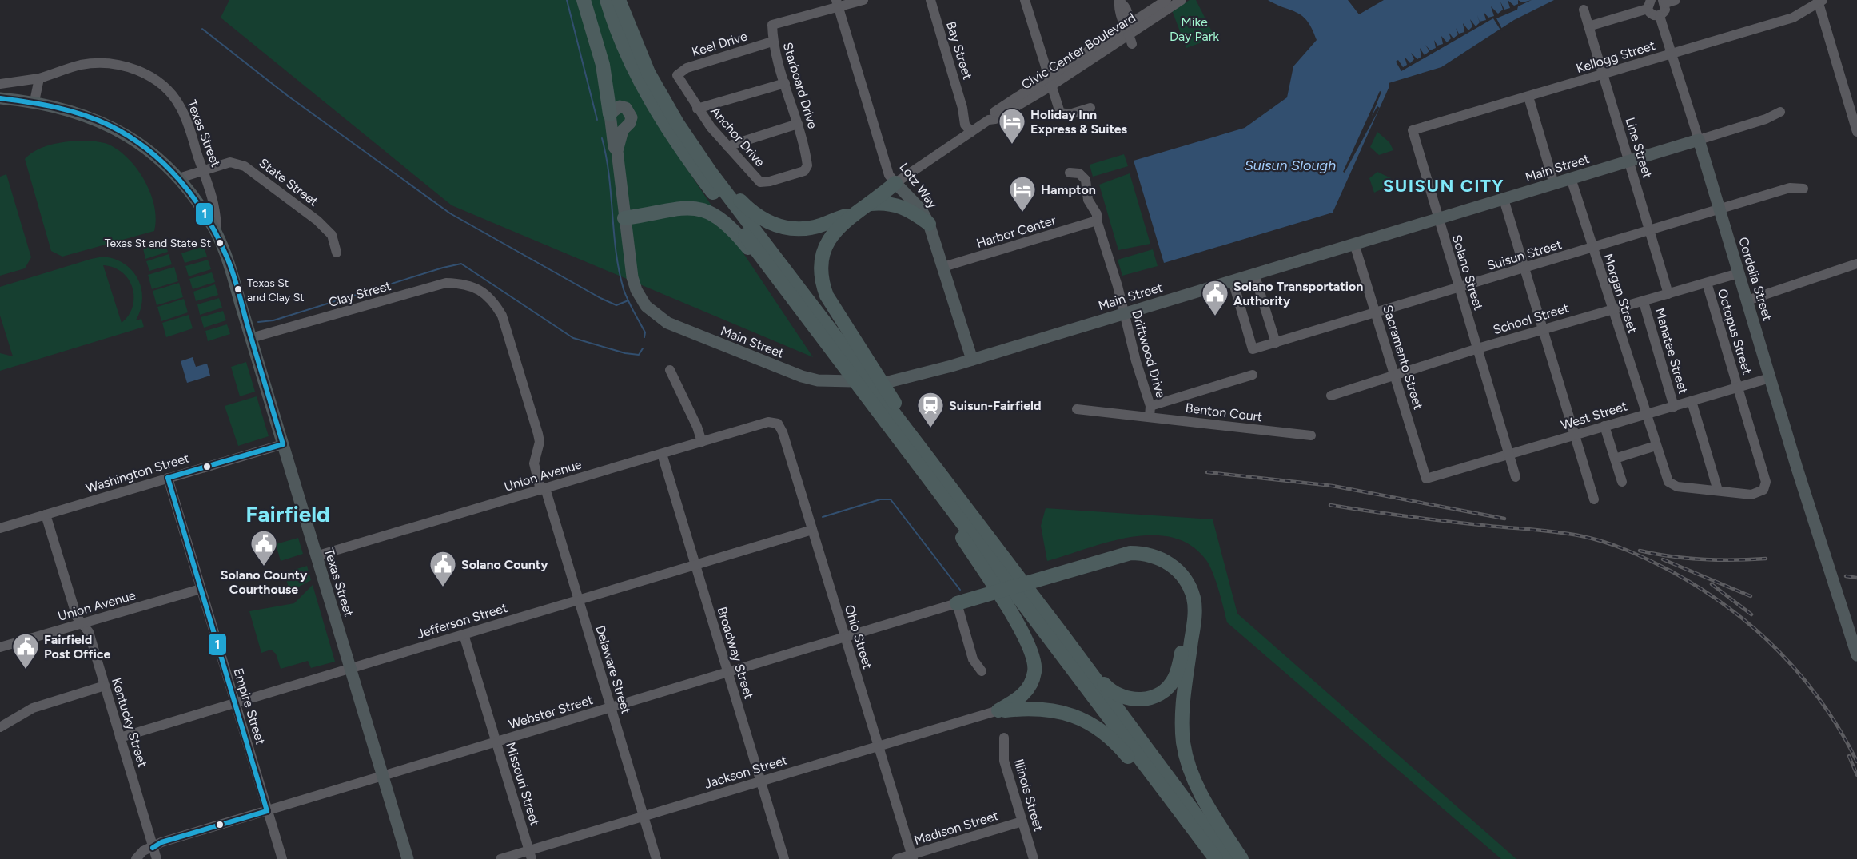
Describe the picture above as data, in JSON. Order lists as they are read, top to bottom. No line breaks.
{"streets":{"main road":["Texas Street","Main Street","Lotz Way","Cordelia Street"],"street":["Keel Drive","Bay Street","Civic Center Boulevard","Kellogg Street","Starboard Drive","Anchor Drive","Line Street","State Street","Harbor Center","Suisun Street","Solano Street","Morgan Street","Clay Street","School Street","Octopus Street","Manatee Street","Driftwood Drive","Sacramento Street","Benton Court","West Street","Washington Street","Union Avenue","Jefferson Street","Ohio Street","Broadway Street","Delaware Street","Empire Street","Webster Street","Kentucky Street","Jackson Street","Missouri Street","Illinois Street","Madison Street"]},"crossings":[["Keel Drive","Starboard Drive"],["Keel Drive","Anchor Drive"],["Bay Street","Civic Center Boulevard"],["Civic Center Boulevard","Lotz Way"],["Kellogg Street","Line Street"],["Kellogg Street","Solano Street"],["Kellogg Street","Cordelia Street"],["Starboard Drive","Anchor Drive"],["Starboard Drive","Lotz Way"],["Texas Street","State Street"],["Texas Street","Clay Street"],["Texas Street","Washington Street"],["Texas Street","Union Avenue"],["Texas Street","Jefferson Street"],["Texas Street","Webster Street"],["Line Street","Main Street"],["Line Street","Suisun Street"],["Line Street","School Street"],["Main Street","Lotz Way"],["Main Street","Suisun Street"],["Main Street","Solano Street"],["Main Street","Cordelia Street"],["Main Street","Morgan Street"],["Main Street","Driftwood Drive"],["Main Street","Sacramento Street"],["Lotz Way","Harbor Center"],["Harbor Center","Driftwood Drive"],["Suisun Street","Solano Street"],["Suisun Street","Cordelia Street"],["Suisun Street","Morgan Street"],["Suisun Street","Sacramento Street"],["Solano Street","School Street"],["Solano Street","West Street"],["Cordelia Street","School Street"],["Cordelia Street","West Street"],["Morgan Street","School Street"],["Morgan Street","Octopus Street"],["Morgan Street","West Street"],["Clay Street","Delaware Street"],["School Street","Octopus Street"],["School Street","Manatee Street"],["School Street","Sacramento Street"],["Octopus Street","West Street"],["Manatee Street","West Street"],["Driftwood Drive","Benton Court"],["Sacramento Street","West Street"],["Washington Street","Empire Street"],["Washington Street","Kentucky Street"],["Union Avenue","Ohio Street"],["Union Avenue","Broadway Street"],["Union Avenue","Delaware Street"],["Union Avenue","Empire Street"],["Union Avenue","Kentucky Street"],["Jefferson Street","Ohio Street"],["Jefferson Street","Broadway Street"],["Jefferson Street","Delaware Street"],["Jefferson Street","Empire Street"],["Jefferson Street","Kentucky Street"],["Jefferson Street","Missouri Street"],["Ohio Street","Webster Street"],["Ohio Street","Jackson Street"],["Ohio Street","Madison Street"],["Broadway Street","Webster Street"],["Broadway Street","Jackson Street"],["Delaware Street","Webster Street"],["Delaware Street","Jackson Street"],["Empire Street","Webster Street"],["Webster Street","Kentucky Street"],["Webster Street","Missouri Street"],["Jackson Street","Missouri Street"],["Illinois Street","Madison Street"]],"districts":["SUISUN CITY","Fairfield"],"water":["Suisun Slough"],"parks":["Mike Day Park"],"places":{"hotel":["Holiday Inn Express & Suites","Hampton"],"other":["Texas St and State St","Texas St and Clay St"],"public building":["Solano Transportation Authority","Solano County Courthouse","Solano County","Fairfield Post Office"],"station":["Suisun-Fairfield"]},"lines":["transit line 1"]}
